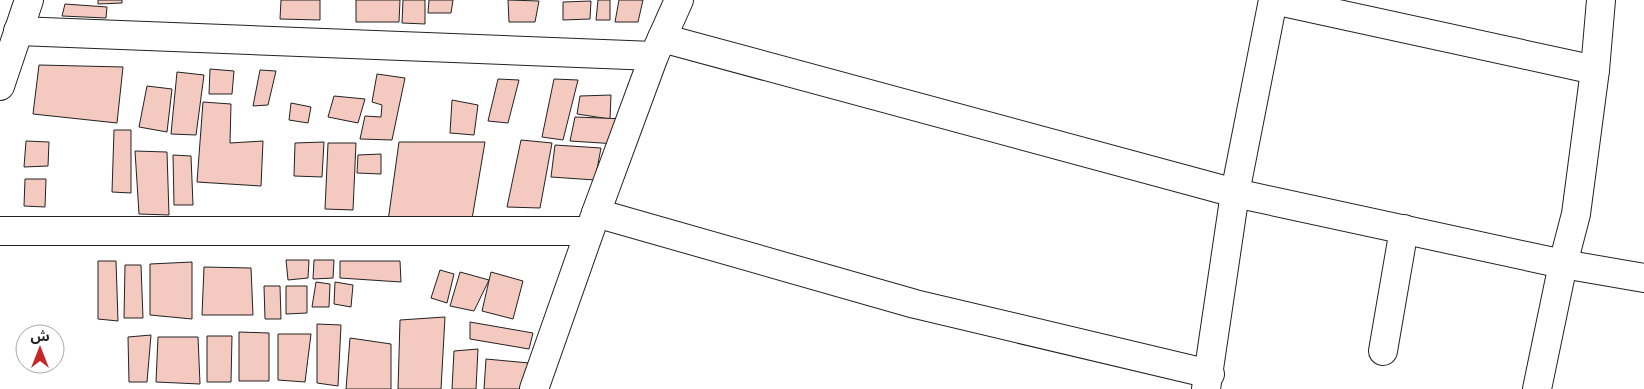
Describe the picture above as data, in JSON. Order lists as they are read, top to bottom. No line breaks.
{"north":"top"}
